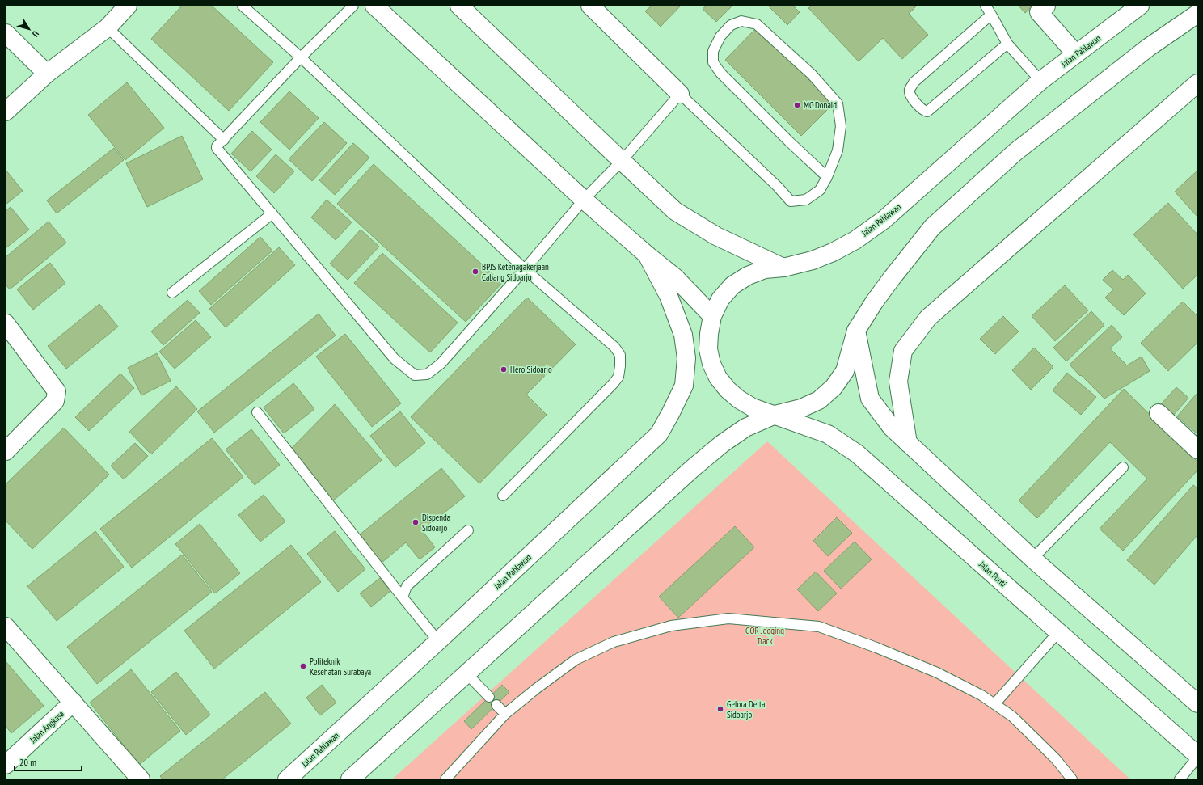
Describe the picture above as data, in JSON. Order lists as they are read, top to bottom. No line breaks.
{"streets":{"main road":["Jalan Pahlawan","Jalan Ponti","Jalan Angkasa"]},"crossings":[["Jalan Pahlawan","Jalan Ponti"]],"parks":["GOR Jogging Track"],"places":["MC Donald","BPJS Ketenagakerjaan Cabang Sidoarjo","Hero Sidoarjo","Dispenda Sidoarjo","Politeknik Kesehatan Surabaya","Gelora Delta Sidoarjo"],"scale_bar":"20 m","north":"bottom right"}
